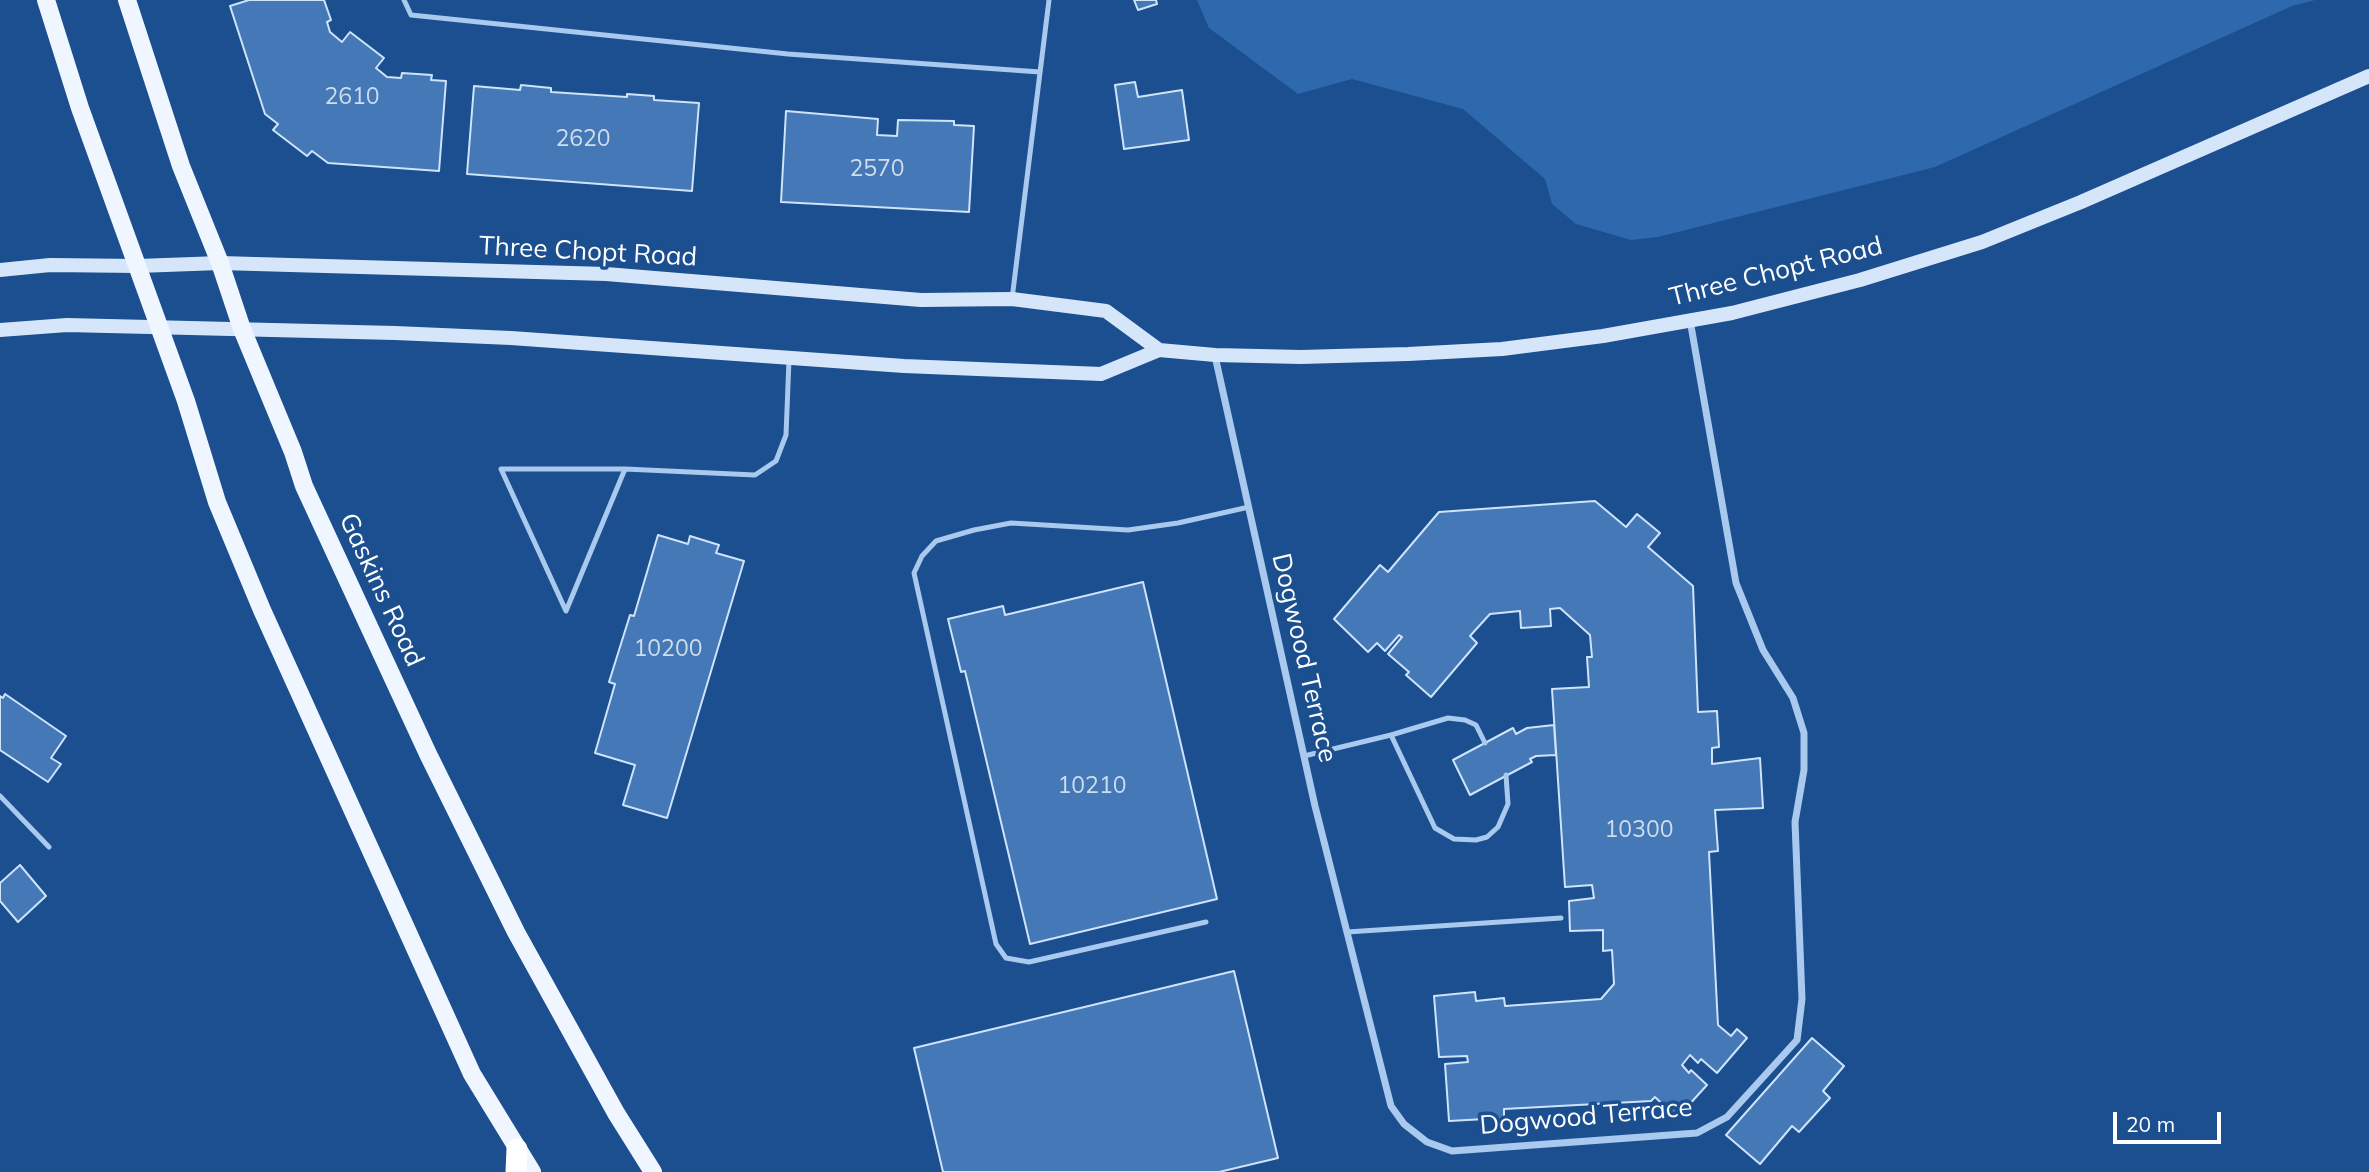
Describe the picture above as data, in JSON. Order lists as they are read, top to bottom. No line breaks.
{"streets":{"main road":["Three Chopt Road","Gaskins Road"],"street":["Dogwood Terrace"]},"crossings":[["Three Chopt Road","Gaskins Road"],["Three Chopt Road","Dogwood Terrace"]],"house_numbers":["2610","2620","2570","10200","10210","10300"],"scale_bar":"20 m"}
